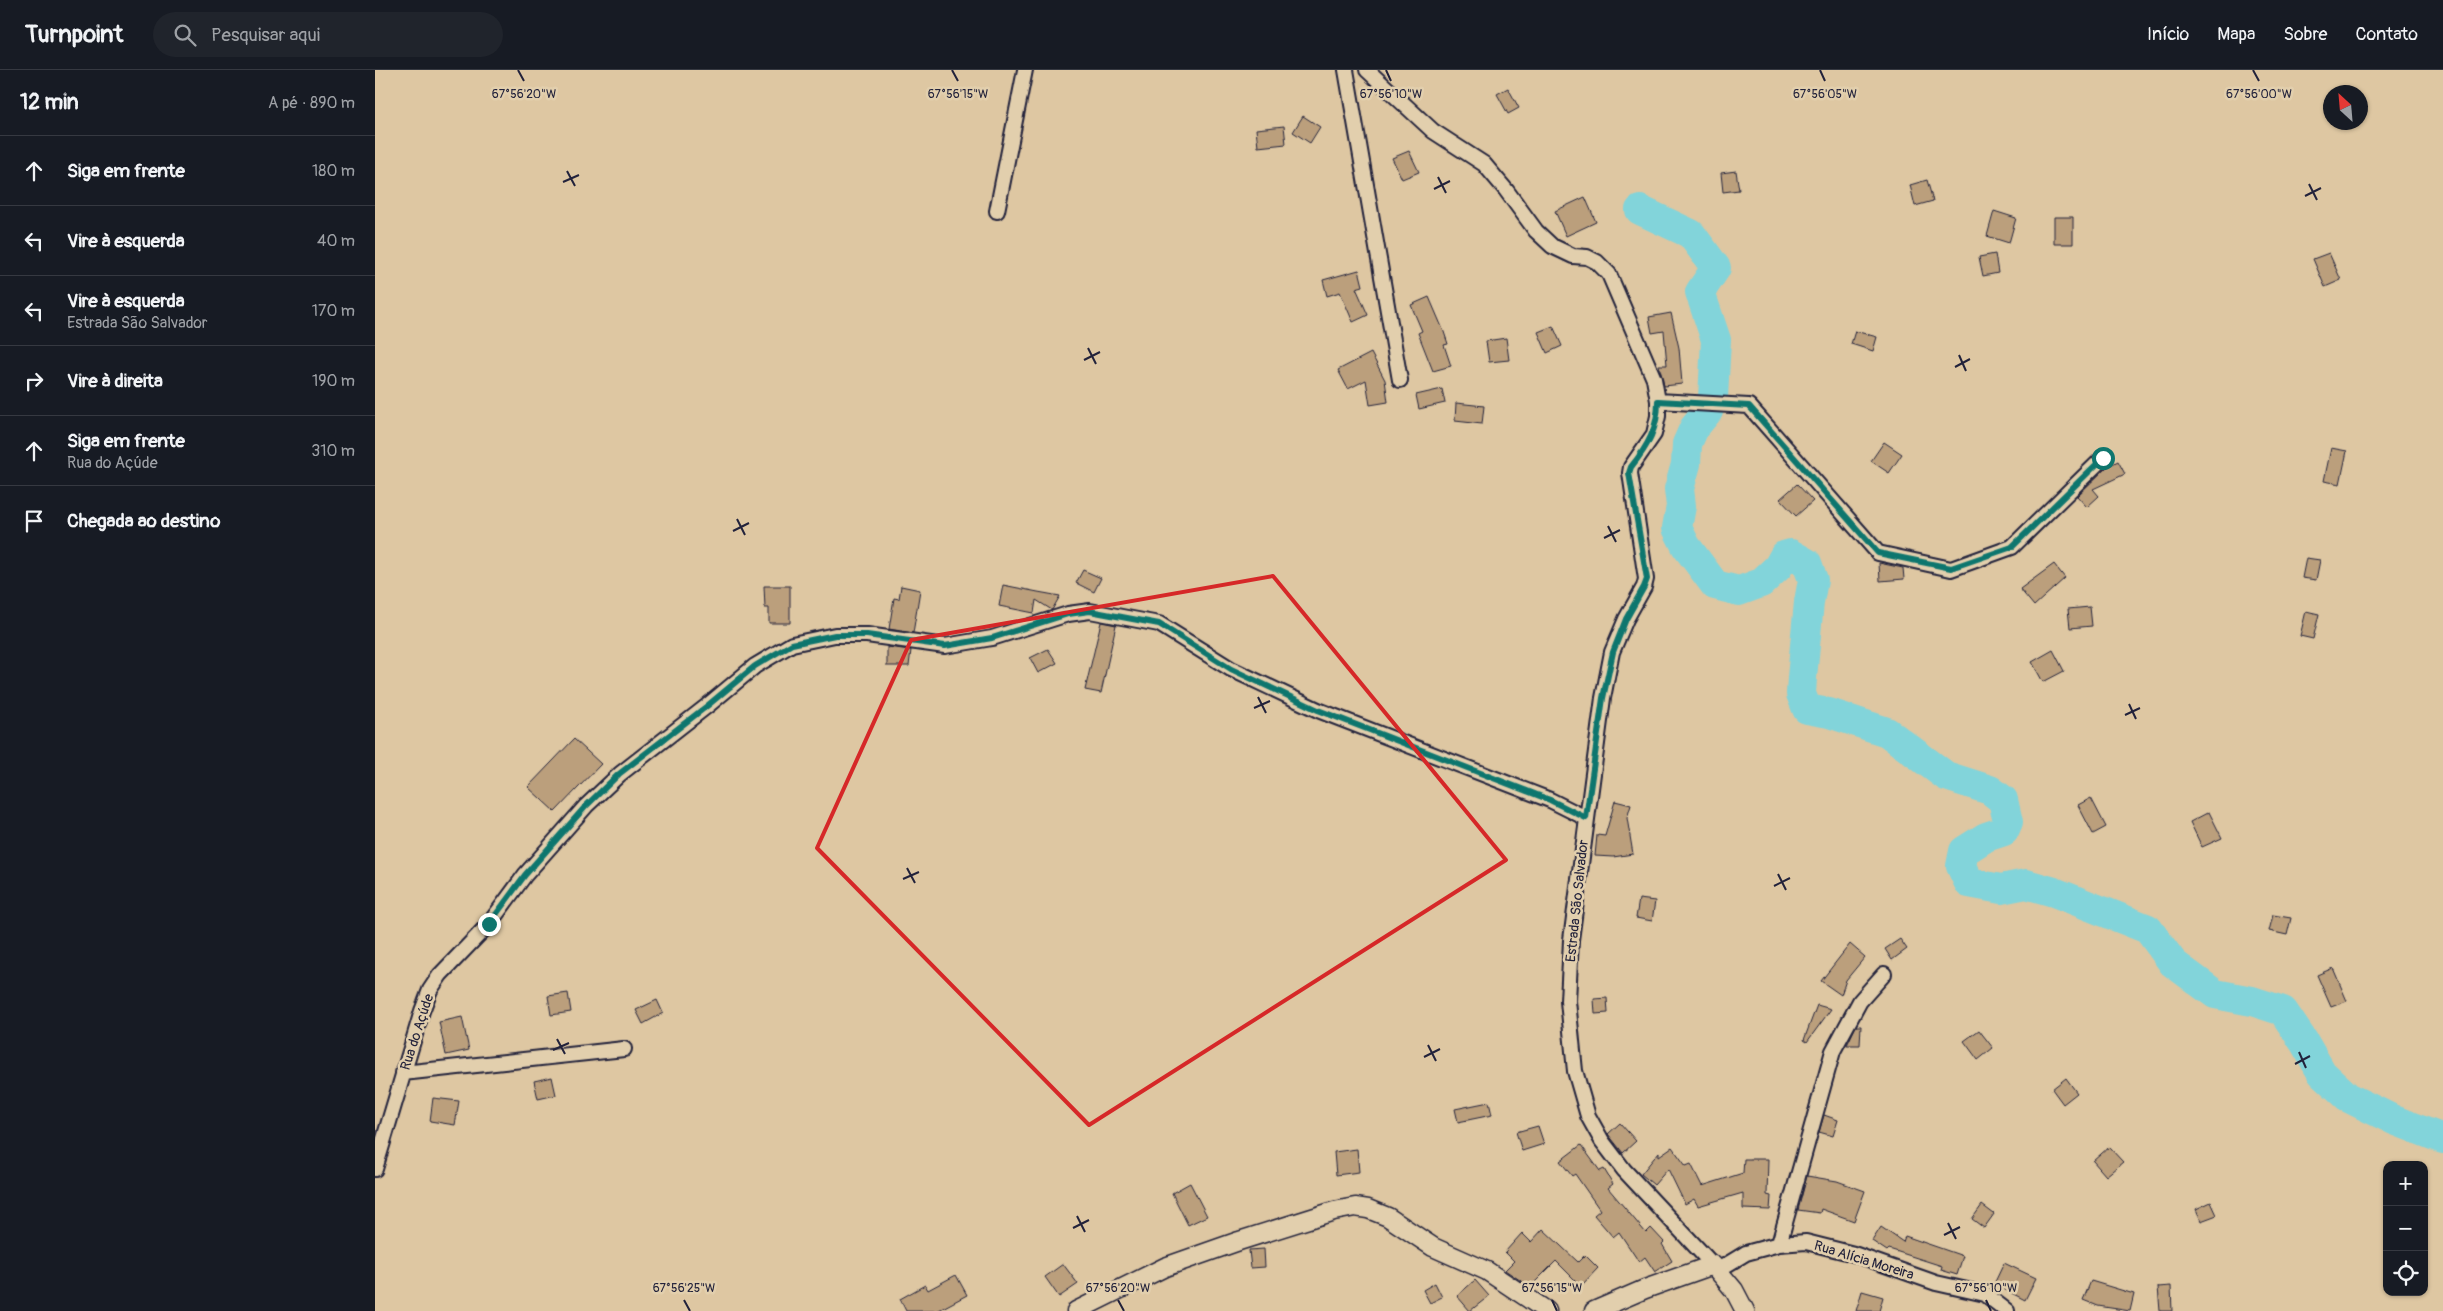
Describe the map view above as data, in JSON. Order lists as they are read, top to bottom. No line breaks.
{"streets":{"street":["Estrada São Salvador","Rua do Açúde","Rua Alícia Moreira"]},"crossings":[["Estrada São Salvador","Rua do Açúde"],["Estrada São Salvador","Rua Alícia Moreira"]],"north":"top left","page":{"header":"Turnpoint","search":"Pesquisar aqui","nav":["Início","Mapa","Sobre","Contato"],"heading":["12 min","A pé · 890 m"],"list":[["Siga em frente","180 m"],["Vire à esquerda","40 m"],["Vire à esquerda","Estrada São Salvador","170 m"],["Vire à direita","190 m"],["Siga em frente","Rua do Açúde","310 m"],"Chegada ao destino"],"map_buttons":["+","−"]},"coordinates":["67°56'20\"W","67°56'15\"W","67°56'10\"W","67°56'05\"W","67°56'00\"W","67°56'25\"W"]}
